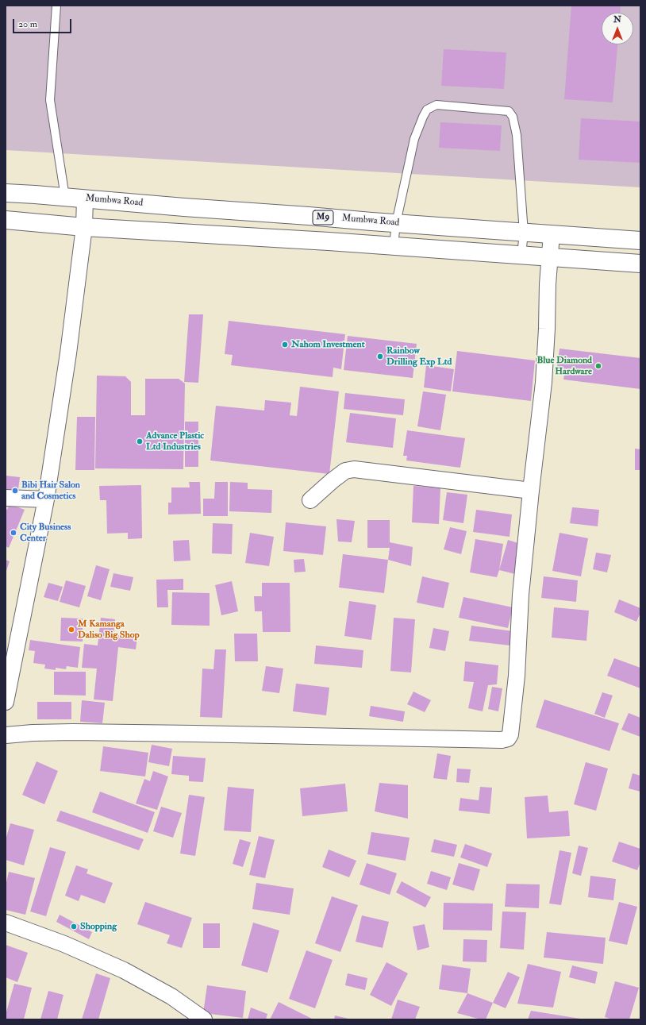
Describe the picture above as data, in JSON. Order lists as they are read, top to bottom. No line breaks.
{"streets":{"main road":["Mumbwa Road","M9"]},"places":["Nahom Investment","Rainbow Drilling Exp Ltd","Blue Diamond Hardware","Advance Plastic Ltd Industries","Bibi Hair Salon and Cosmetics","City Business Center","M Kamanga Daliso Big Shop","Shopping"],"scale_bar":"20 m","north":"top"}
